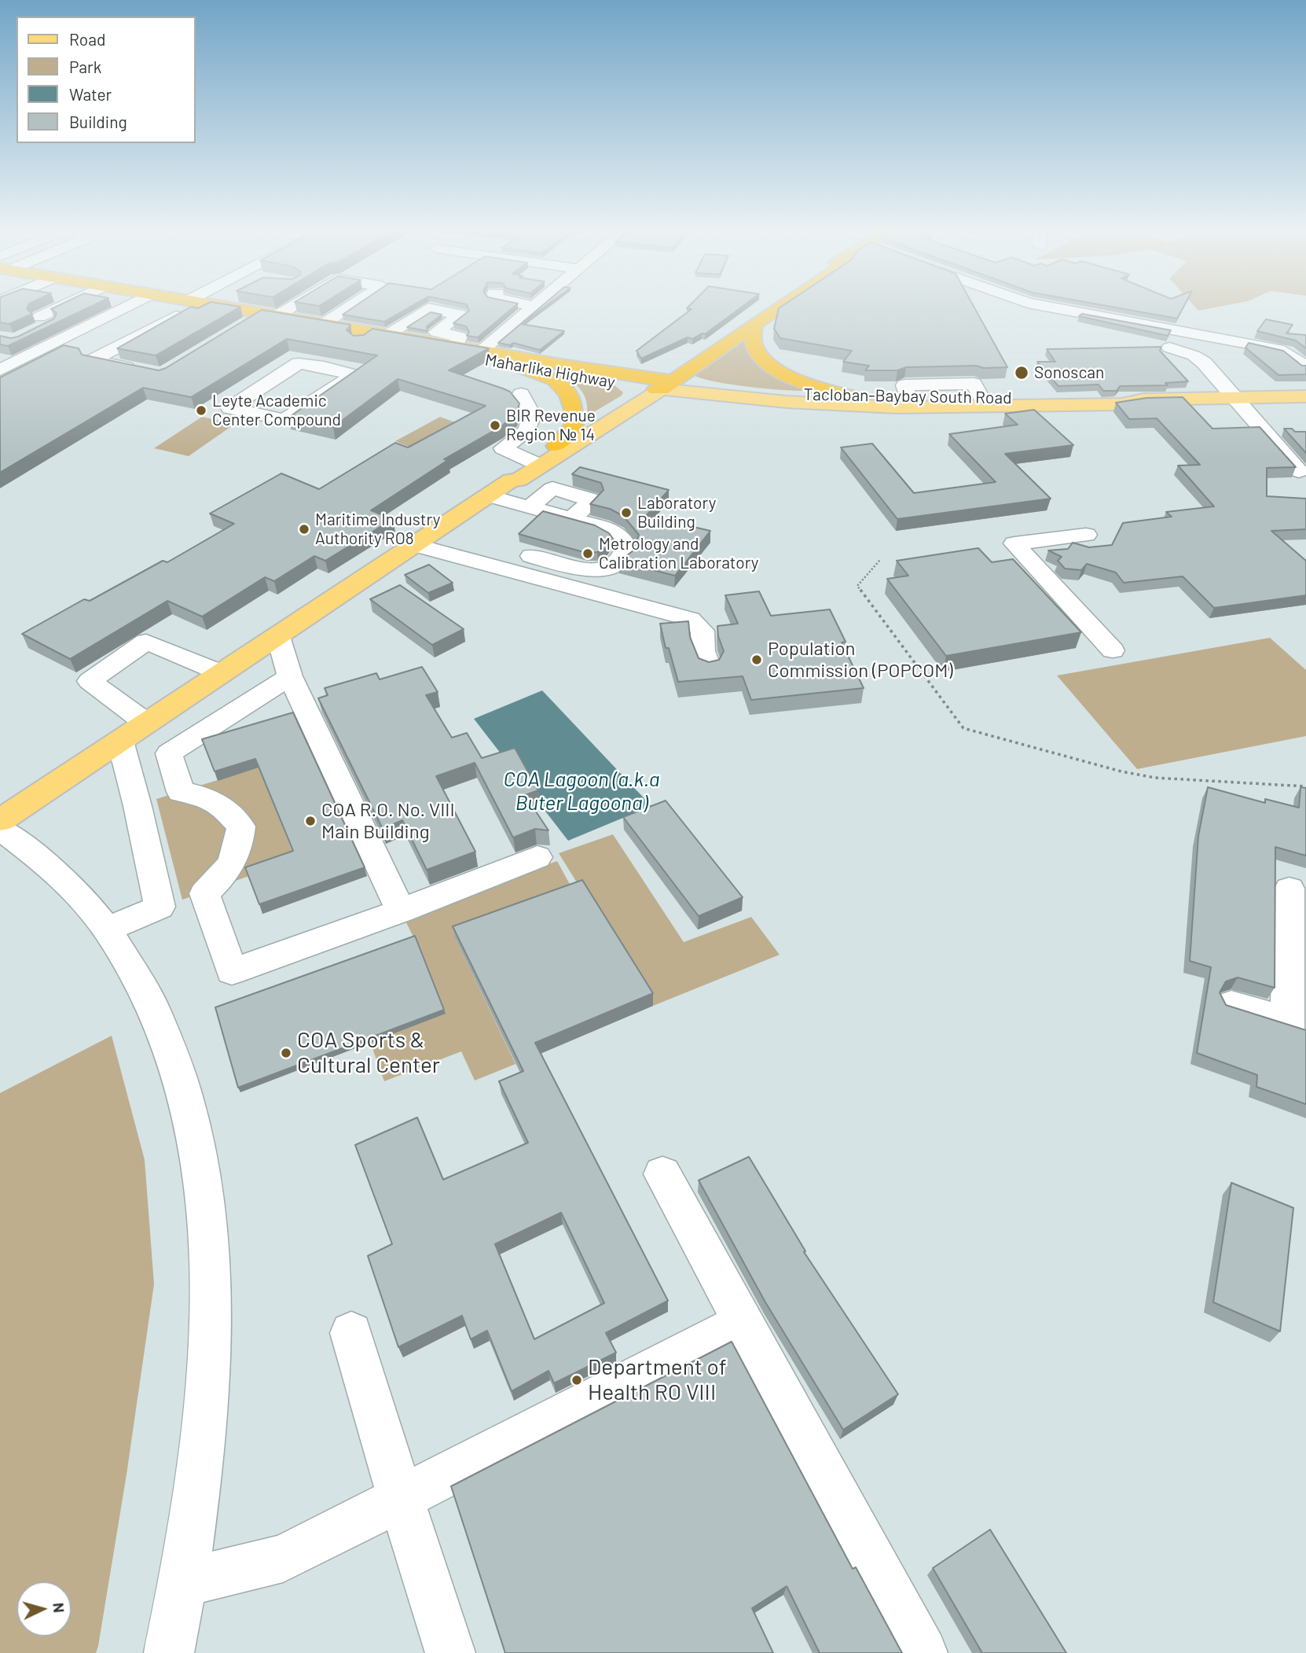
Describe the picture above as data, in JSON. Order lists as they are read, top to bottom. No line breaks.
{"streets":{"highway":["Maharlika Highway"],"main road":["Tacloban-Baybay South Road"]},"crossings":[["Maharlika Highway","Tacloban-Baybay South Road"]],"water":["COA Lagoon (a.k.a Buter Lagoona)"],"places":["Sonoscan","Leyte Academic Center Compound","BIR Revenue Region № 14","Laboratory Building","Maritime Industry Authority RO8","Metrology and Calibration Laboratory","Population Commission (POPCOM)","COA R.O. No. VIII Main Building","COA Sports & Cultural Center","Department of Health RO VIII"],"legend":["Road","Park","Water","Building"],"north":"right"}
